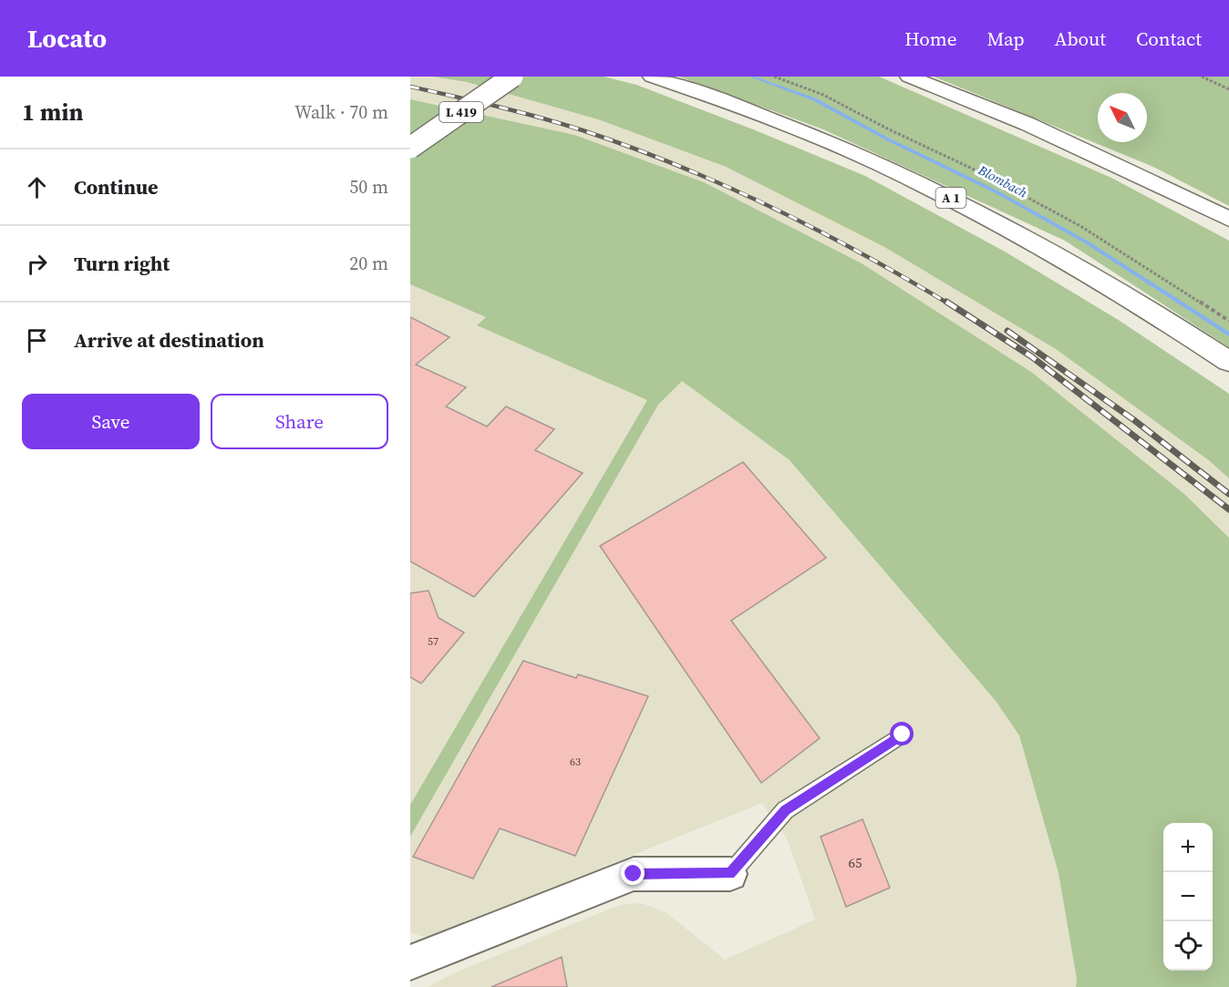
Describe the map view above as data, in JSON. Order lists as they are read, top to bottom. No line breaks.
{"streets":{"main road":["L 419","A 1"]},"water":["Blombach"],"house_numbers":["57","63","65"],"north":"top left","page":{"header":"Locato","nav":["Home","Map","About","Contact"],"heading":["1 min","Walk · 70 m"],"list":[["Continue","50 m"],["Turn right","20 m"],"Arrive at destination"],"buttons":["Save","Share"],"map_buttons":["+","−"]}}
